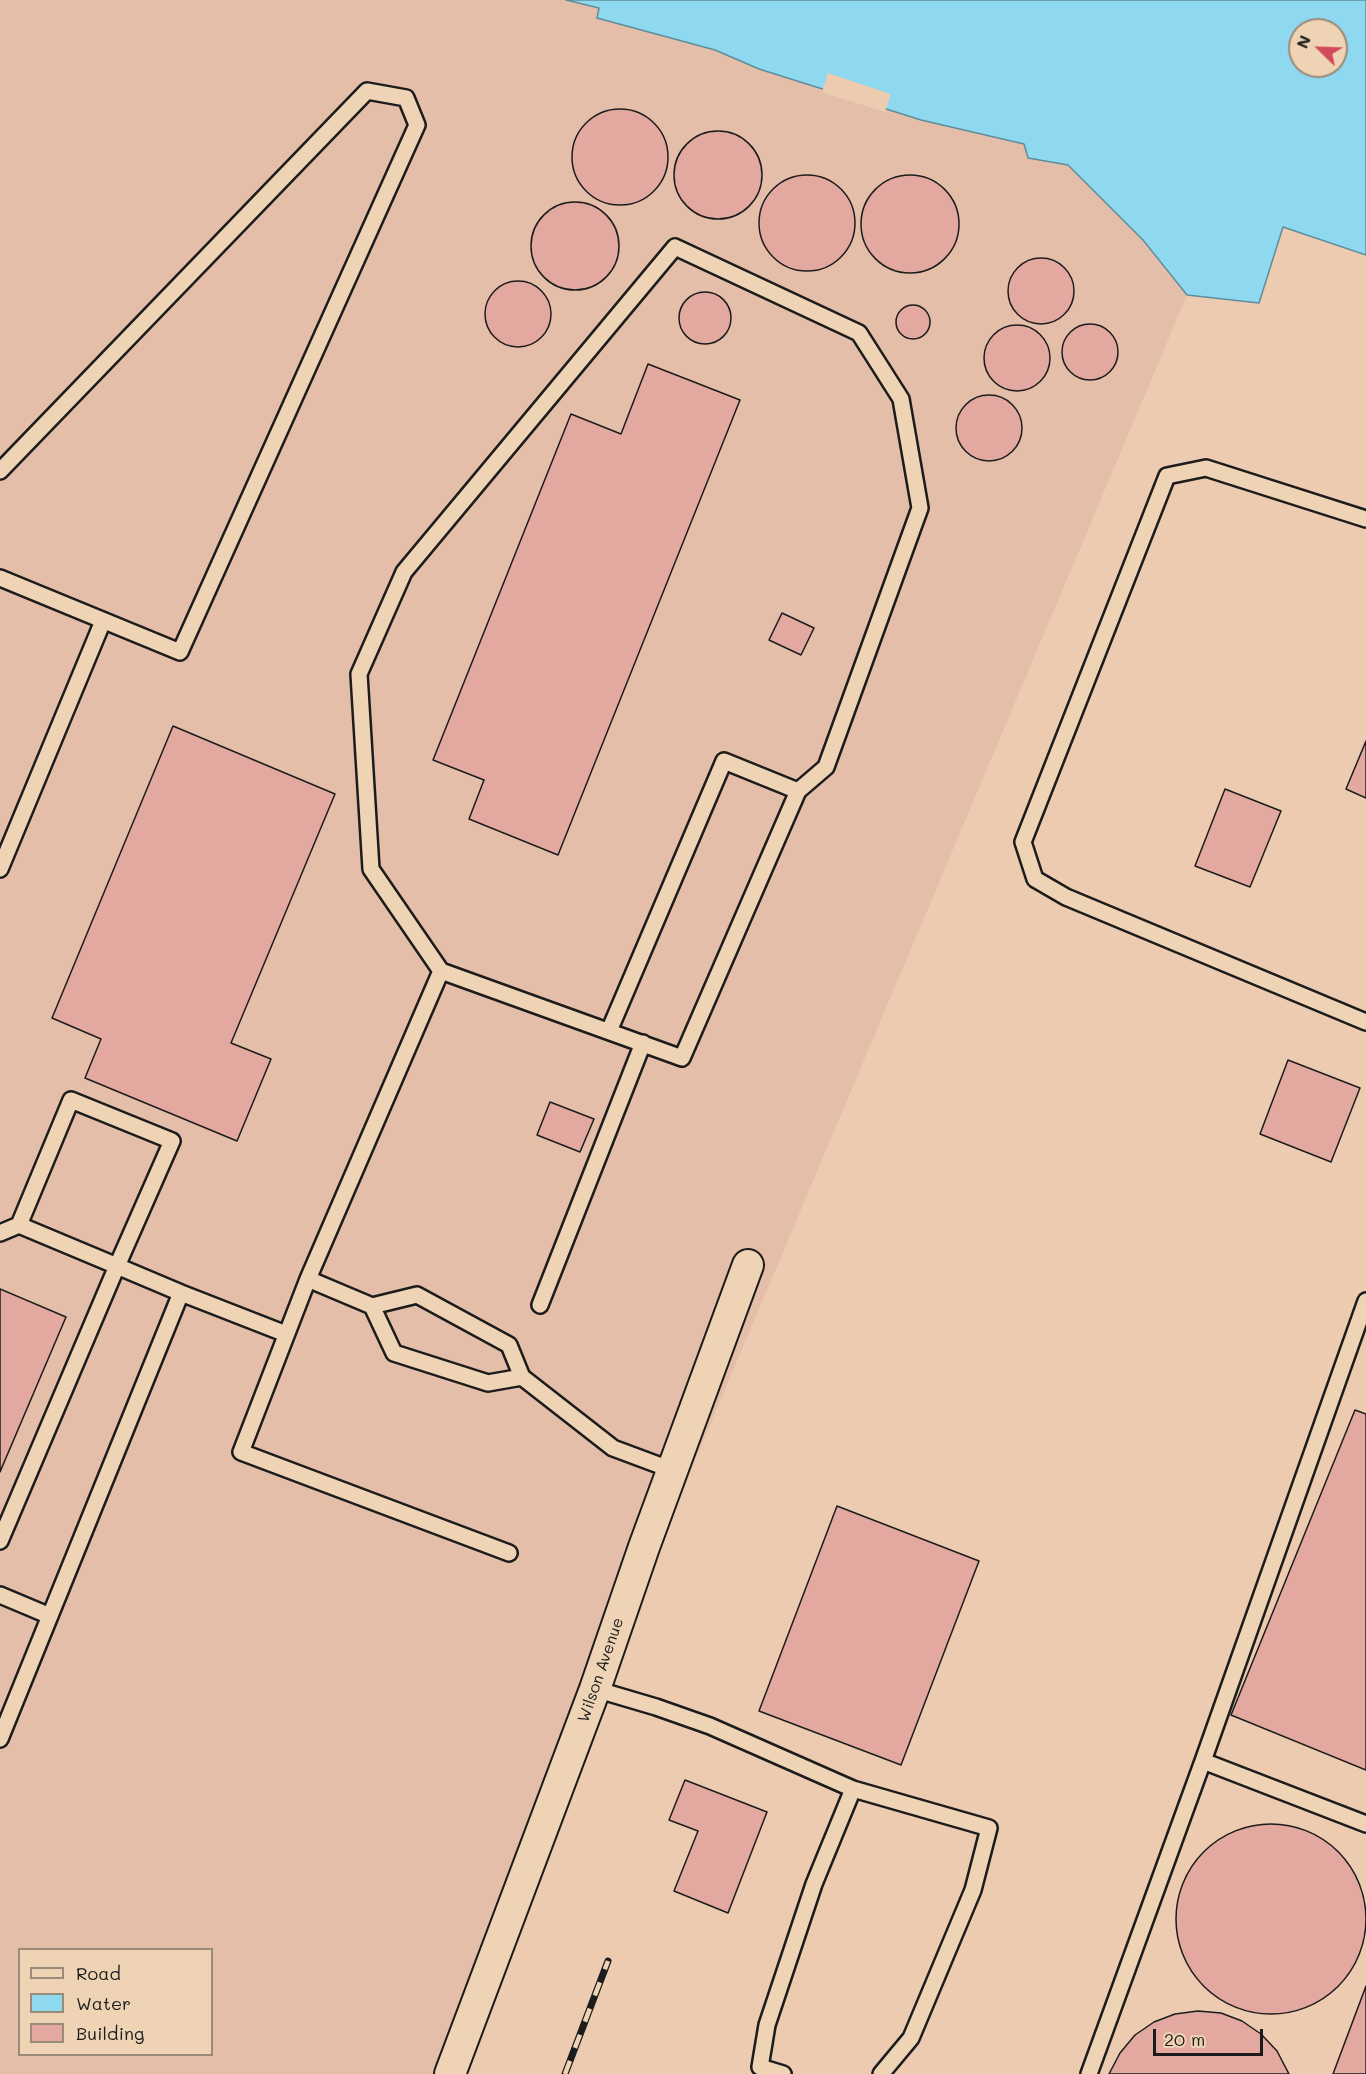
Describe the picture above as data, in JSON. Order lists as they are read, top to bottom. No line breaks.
{"streets":{"street":["Wilson Avenue"]},"legend":["Road","Water","Building"],"scale_bar":"20 m","north":"top left"}
